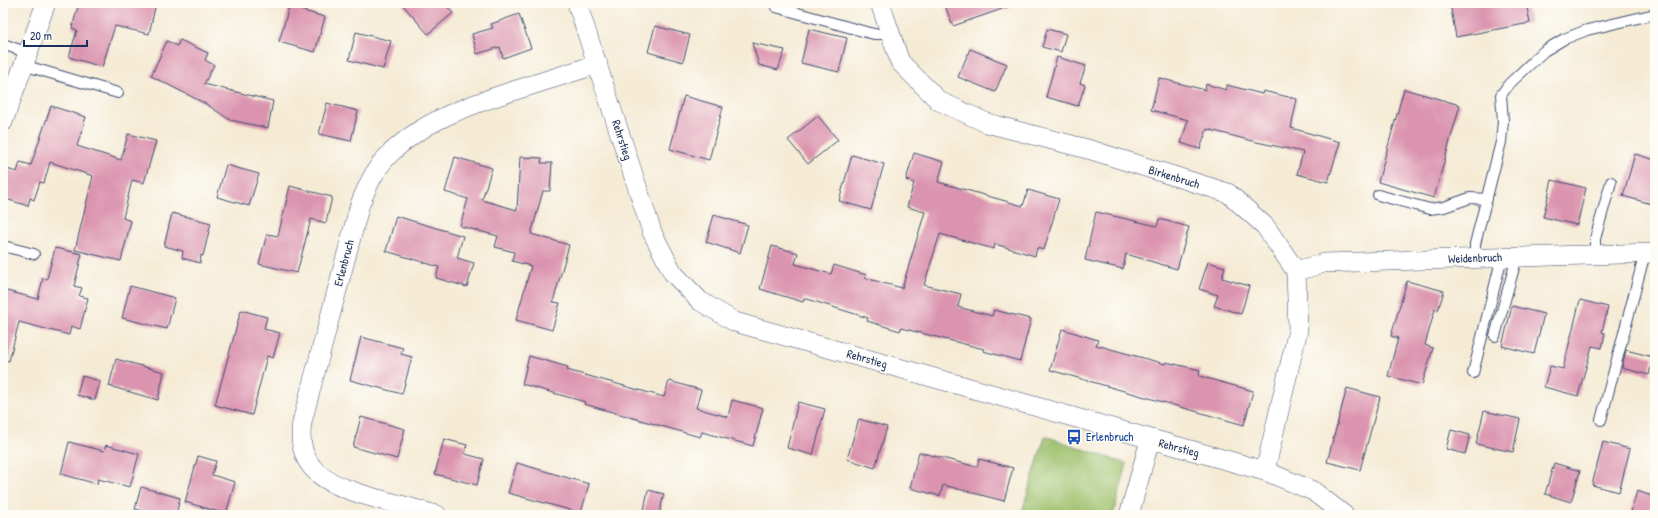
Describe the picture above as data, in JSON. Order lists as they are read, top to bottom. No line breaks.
{"streets":{"street":["Rehrstieg","Birkenbruch","Weidenbruch","Erlenbruch"]},"crossings":[["Rehrstieg","Erlenbruch"],["Birkenbruch","Weidenbruch"]],"places":{"bus stop":["Erlenbruch"]},"scale_bar":"20 m"}
